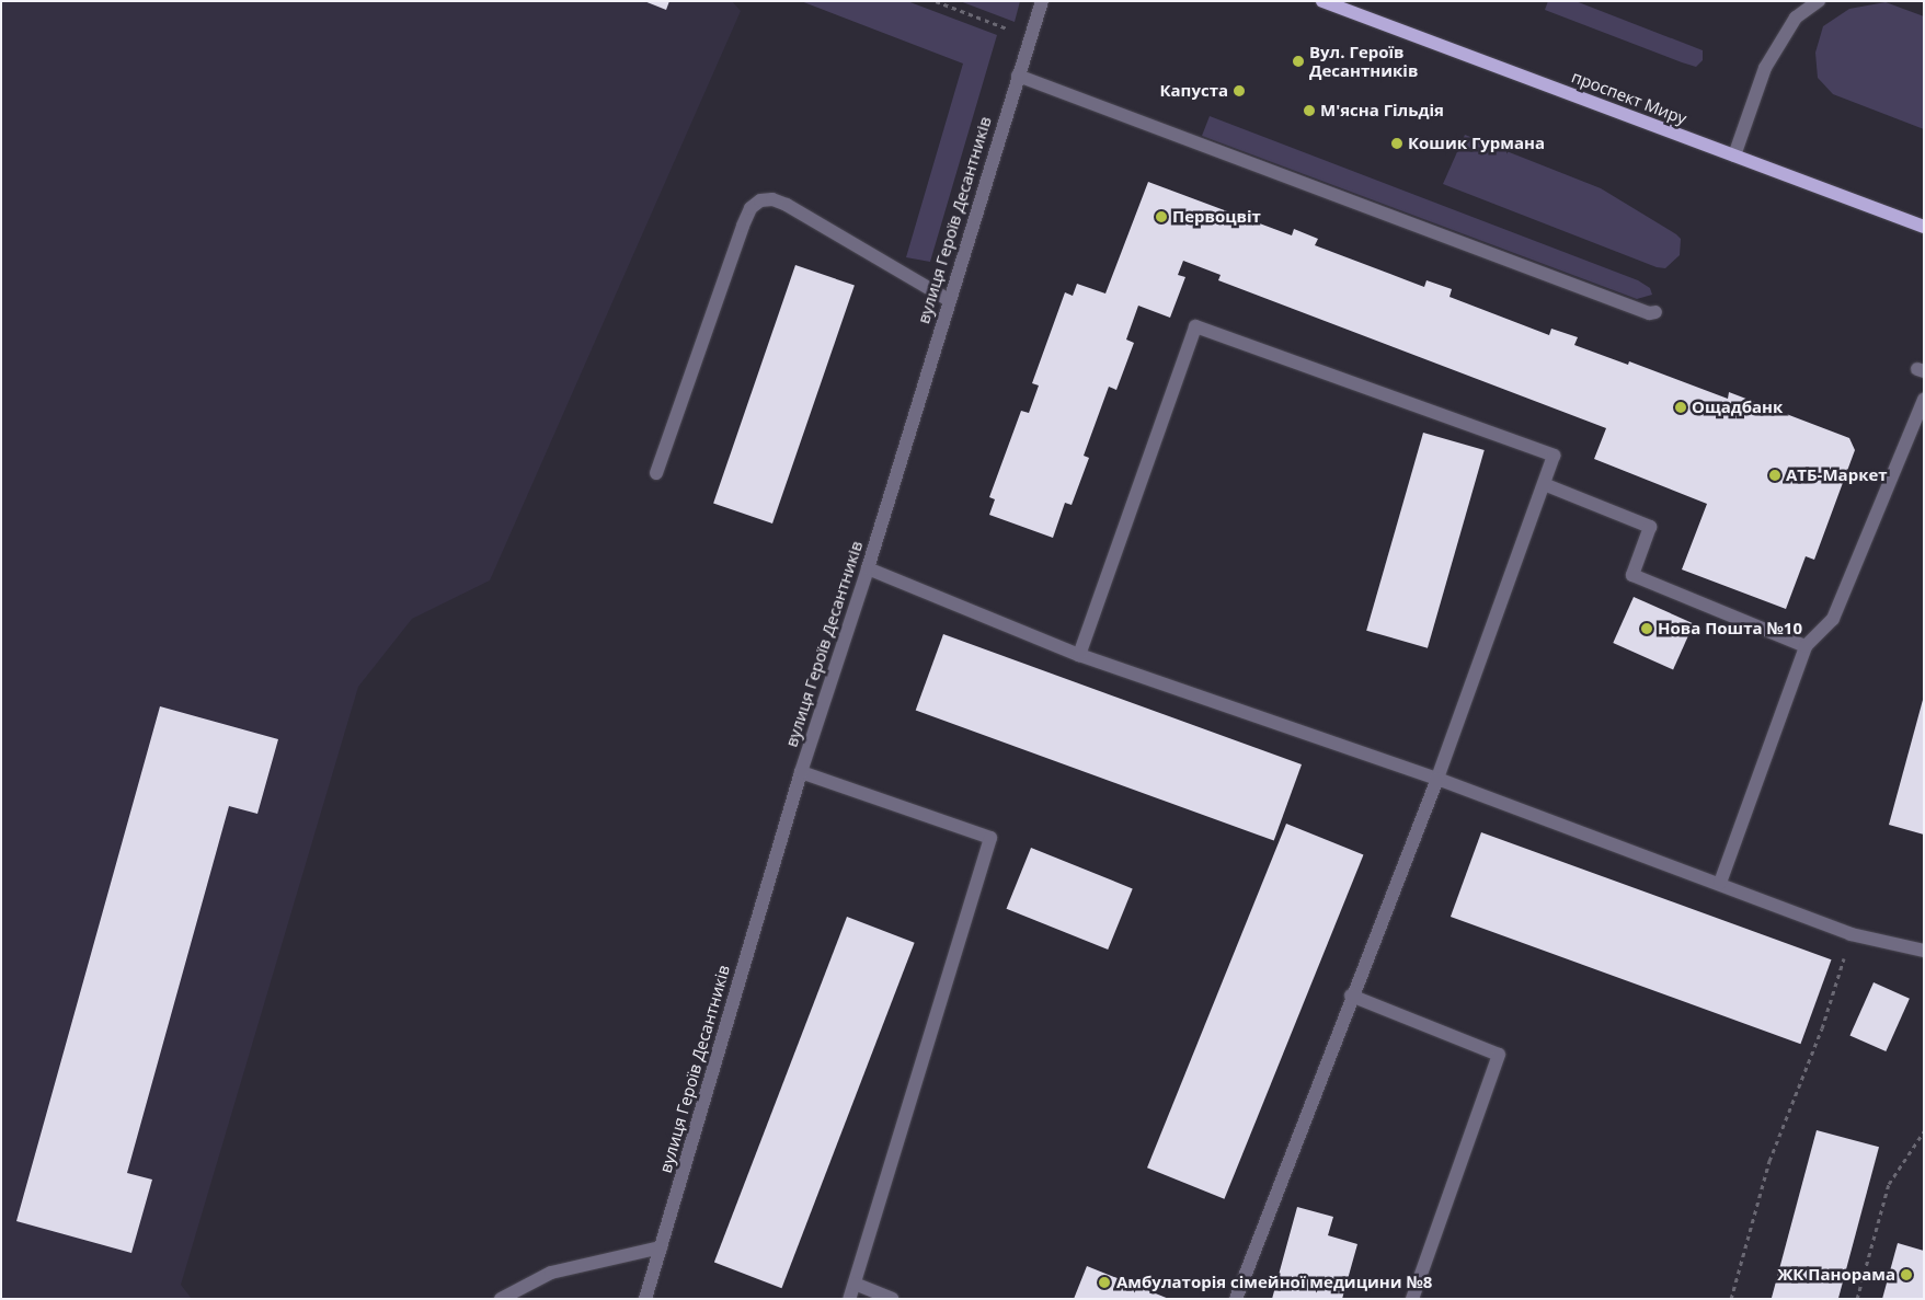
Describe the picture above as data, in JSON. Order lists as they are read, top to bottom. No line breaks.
{"streets":{"main road":["проспект Миру"],"street":["вулиця Героїв Десантників"]},"places":["Вул. Героїв Десантників","Капуста","М'ясна Гільдія","Кошик Гурмана","Первоцвіт","Ощадбанк","АТБ-Маркет","Нова Пошта №10","ЖК Панорама","Амбулаторія сімейної медицини №8"]}
